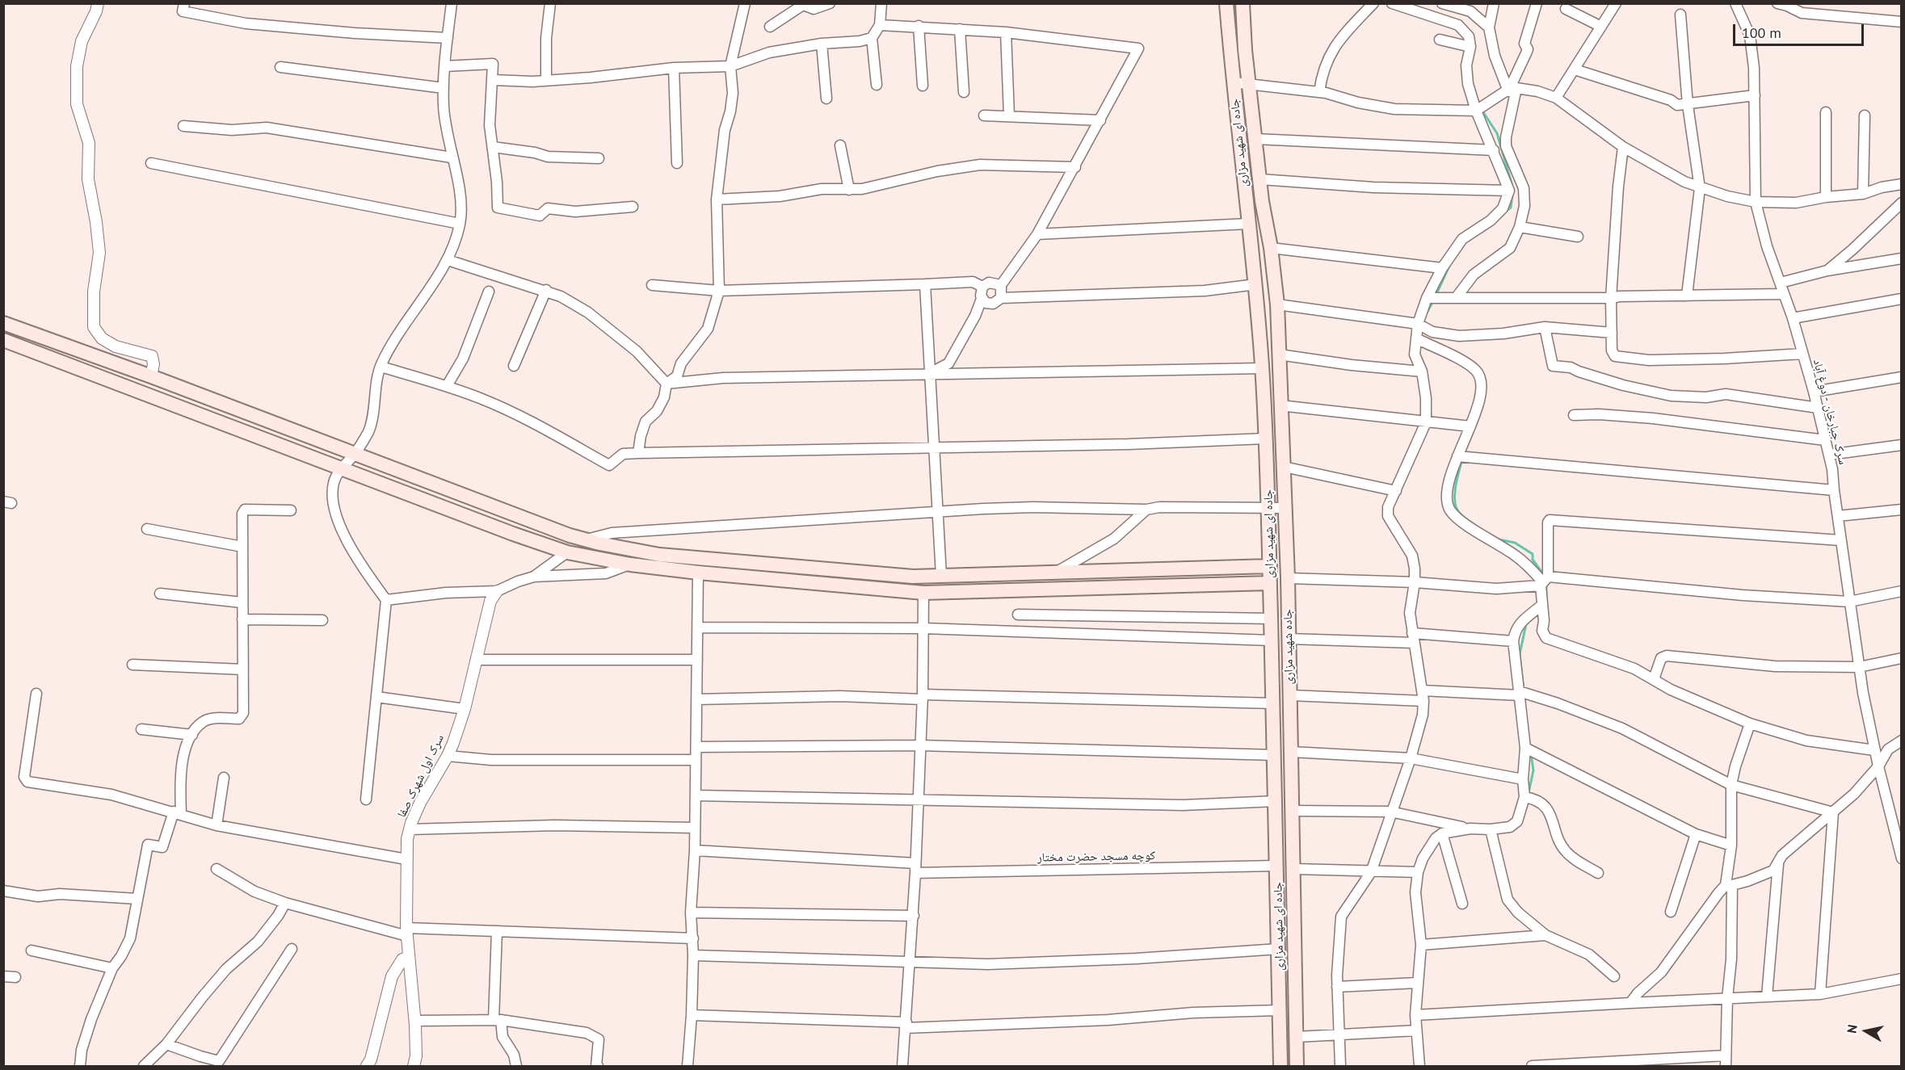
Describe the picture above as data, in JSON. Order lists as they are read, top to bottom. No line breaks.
{"streets":{"main road":["جاده ای شهید مزاری","جاده شهید مزاری"],"street":["سرک جبارخان - دوغ آباد","سرک اول شهرک صفا","کوچه مسجد حضرت مختار"]},"crossings":[["جاده ای شهید مزاری","جاده شهید مزاری"],["جاده ای شهید مزاری","کوچه مسجد حضرت مختار"]],"scale_bar":"100 m","north":"left"}
